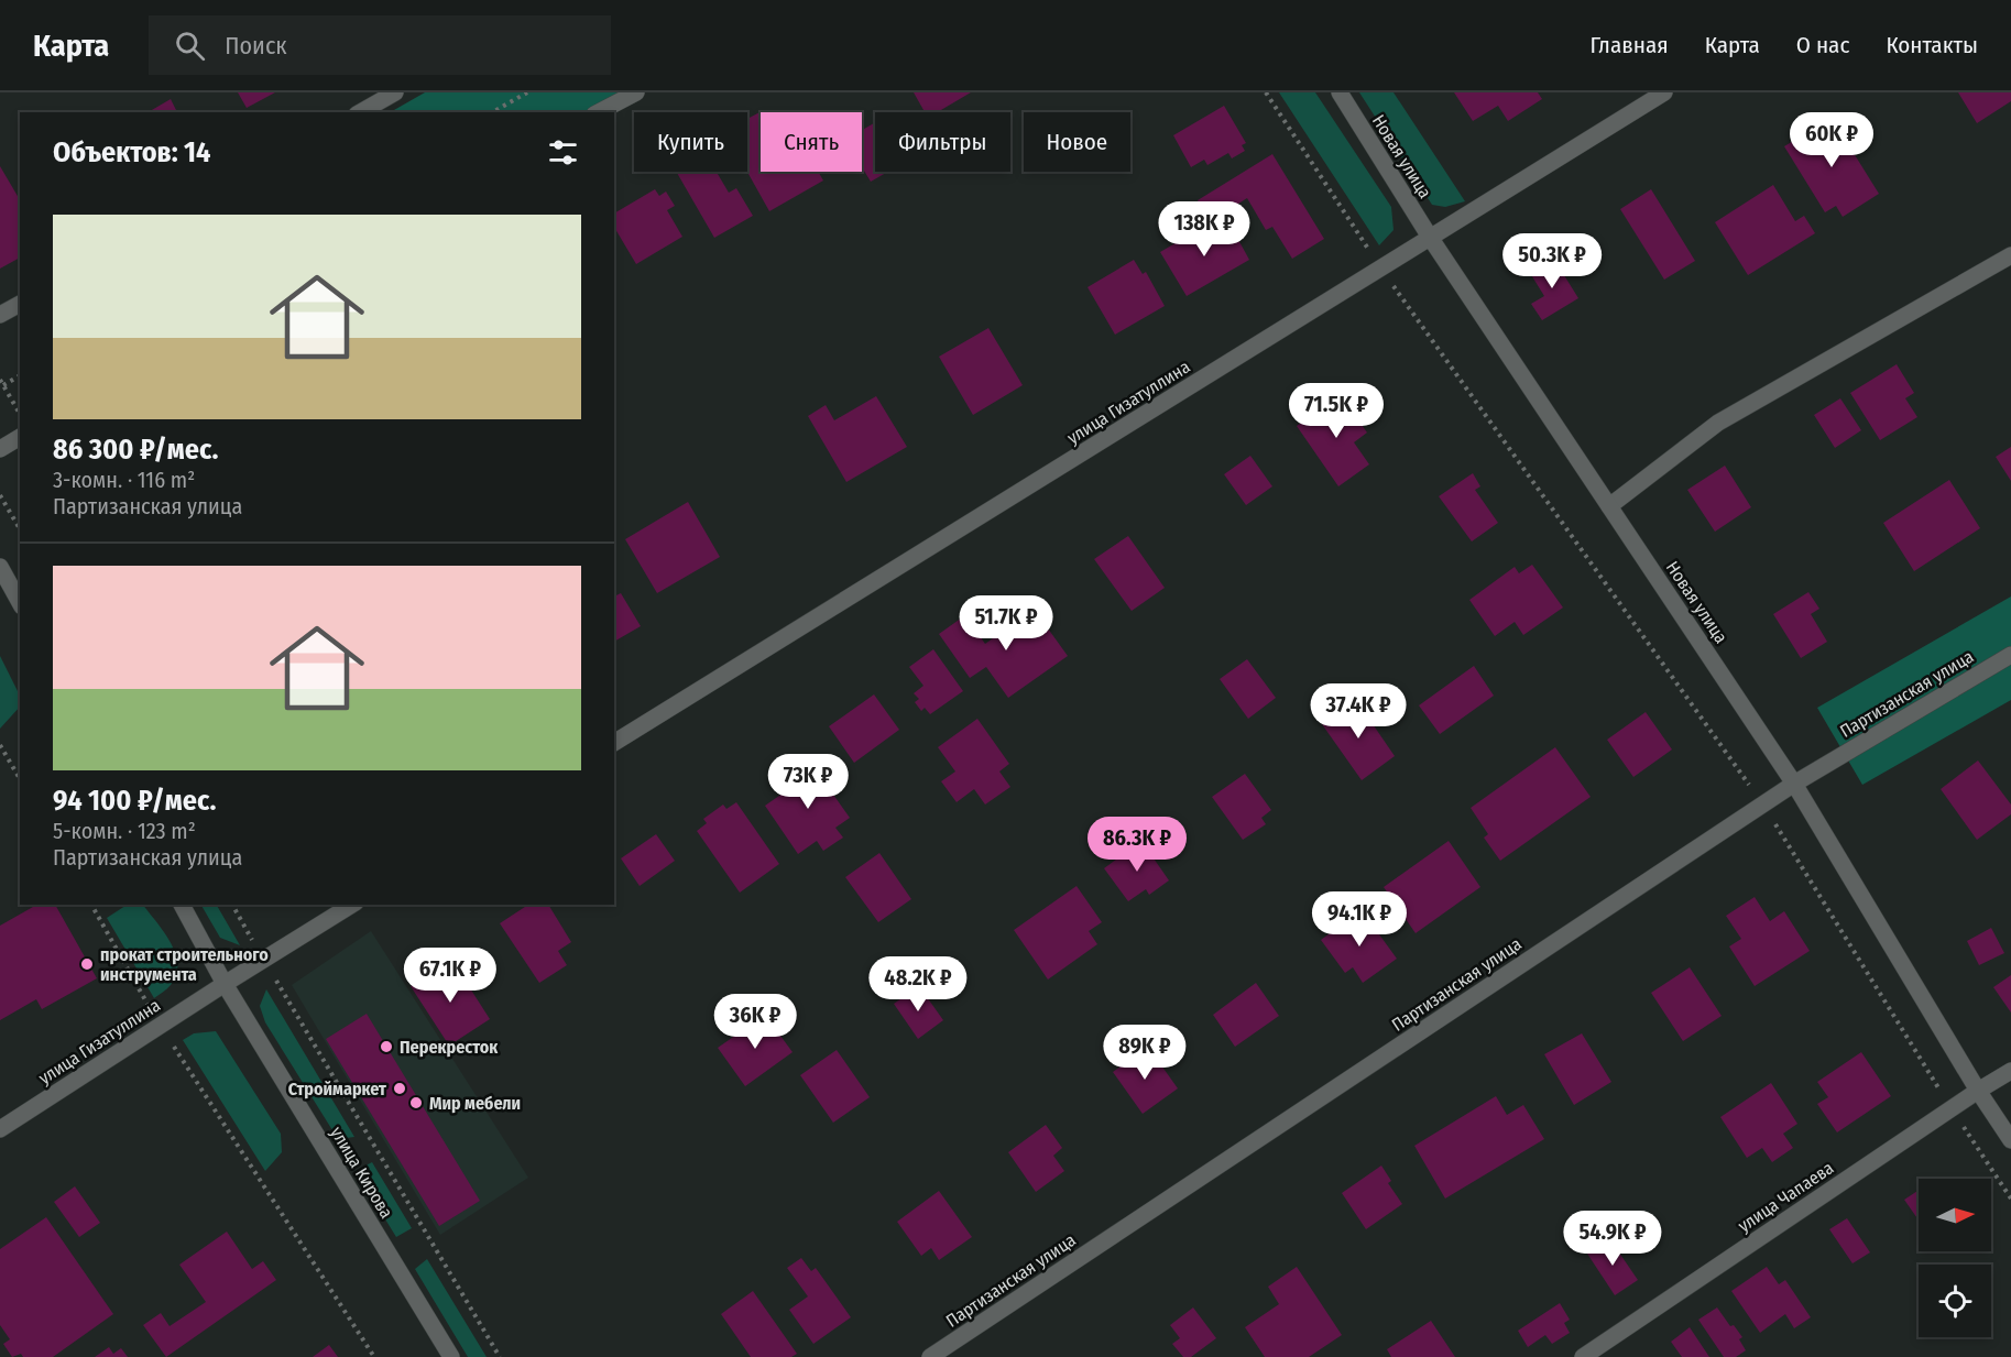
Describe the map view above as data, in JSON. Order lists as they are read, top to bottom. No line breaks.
{"streets":{"street":["Новая улица","улица Гизатуллина","Партизанская улица","улица Кирова","улица Чапаева"]},"crossings":[["Новая улица","улица Гизатуллина"],["Новая улица","Партизанская улица"],["Новая улица","улица Чапаева"],["улица Гизатуллина","улица Кирова"]],"places":["прокат строительного инструмента","Перекресток","Строймаркет","Мир мебели"],"north":"right","page":{"header":"Карта","search":"Поиск","nav":["Главная","Карта","О нас","Контакты"],"price":["60K ₽","138K ₽","50.3K ₽","71.5K ₽","51.7K ₽","37.4K ₽","73K ₽","86.3K ₽","94.1K ₽","67.1K ₽","48.2K ₽","36K ₽","89K ₽","54.9K ₽"],"chip":["Купить","Снять","Фильтры","Новое"],"heading":"Объектов: 14","list":[{"name":"86 300 ₽/мес.","note":"3-комн. · 116 m² · Партизанская улица"},{"name":"94 100 ₽/мес.","note":"5-комн. · 123 m² · Партизанская улица"}]}}
